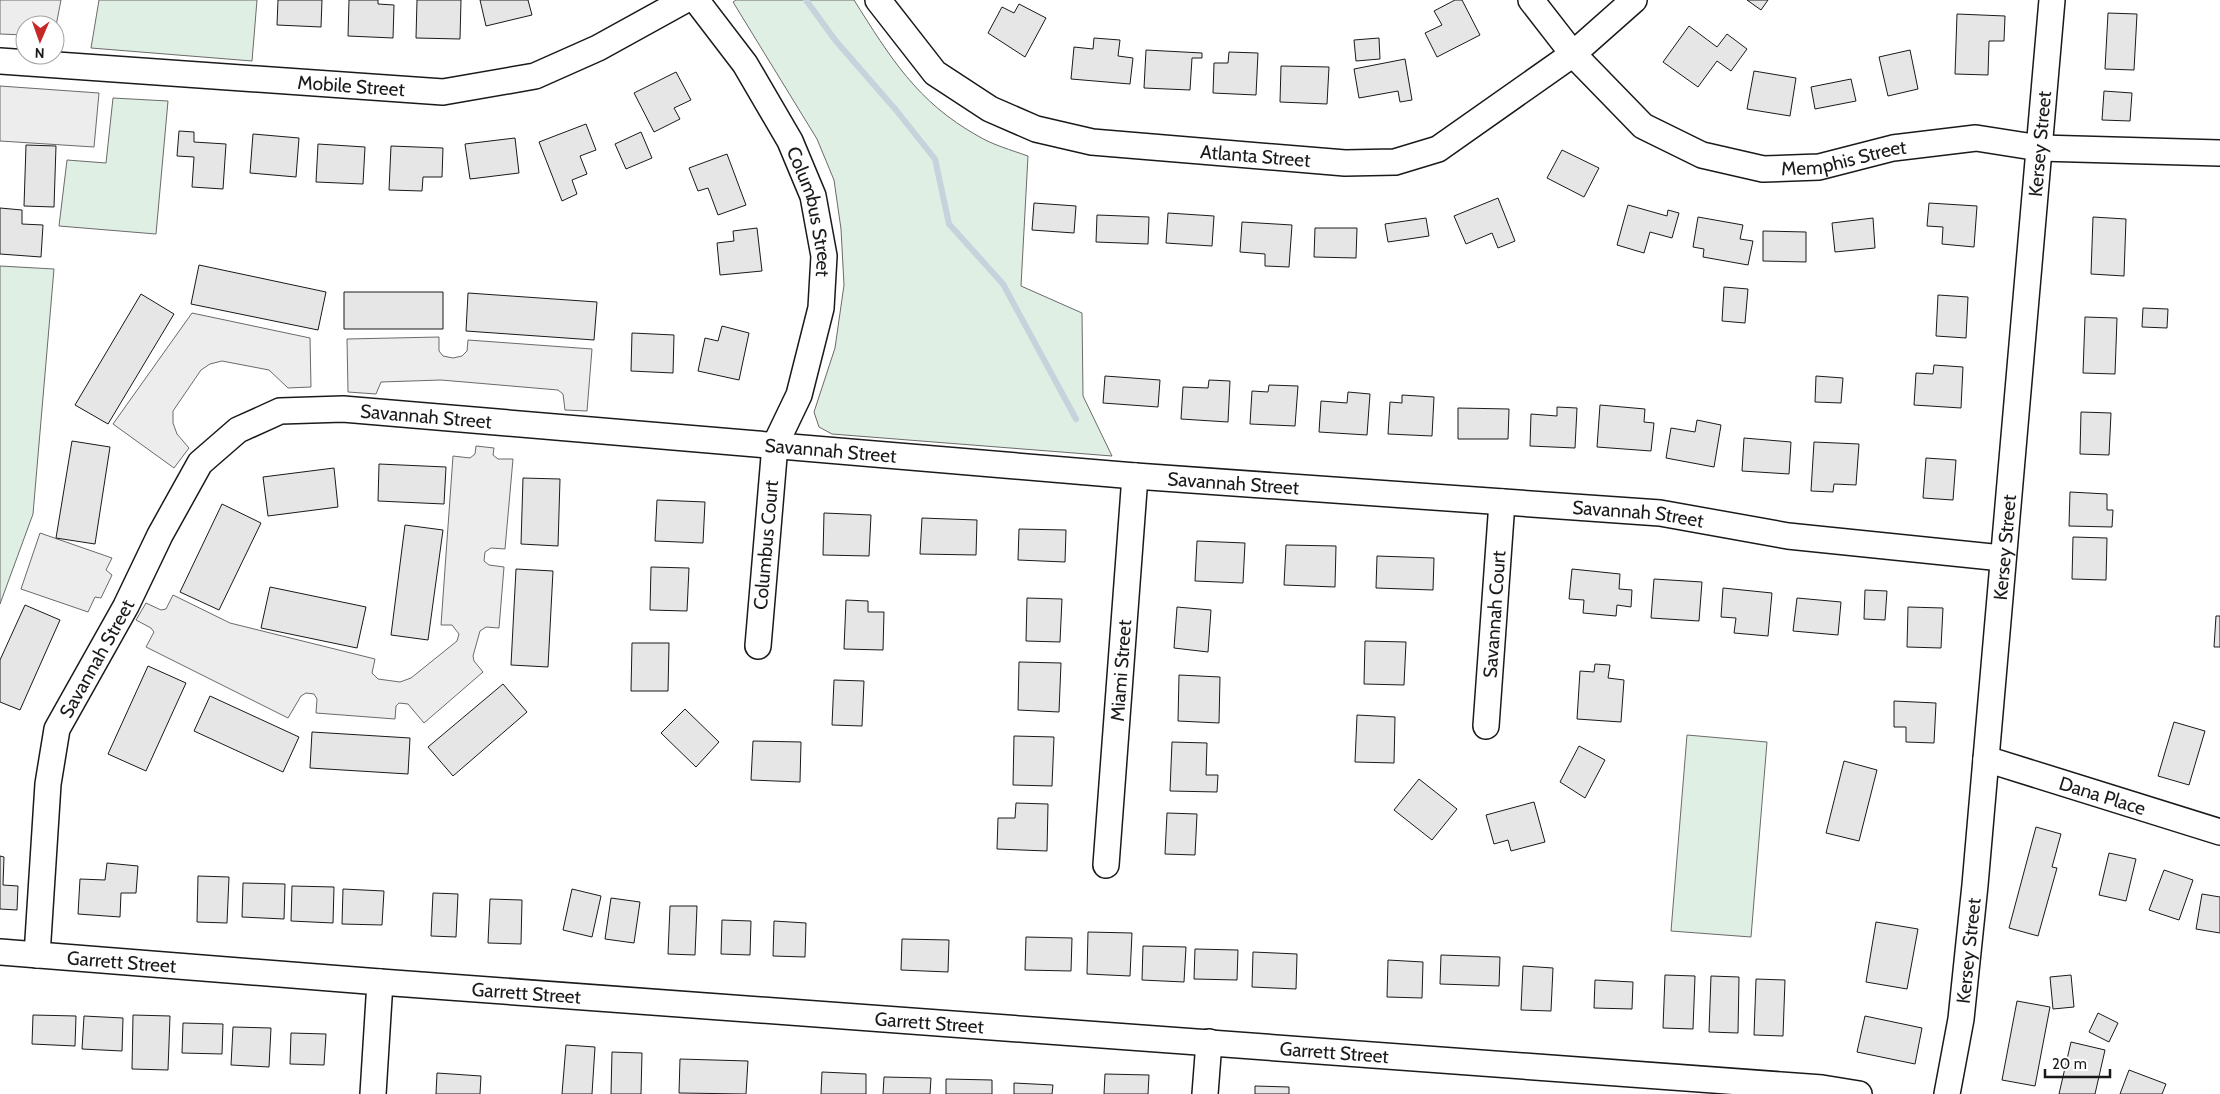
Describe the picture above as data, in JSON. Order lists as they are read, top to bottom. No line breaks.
{"streets":{"street":["Mobile Street","Kersey Street","Atlanta Street","Memphis Street","Columbus Street","Savannah Street","Columbus Court","Savannah Court","Miami Street","Dana Place","Garrett Street"]},"crossings":[["Kersey Street","Memphis Street"],["Kersey Street","Savannah Street"],["Kersey Street","Dana Place"],["Atlanta Street","Memphis Street"],["Columbus Street","Savannah Street"],["Columbus Street","Columbus Court"],["Savannah Street","Columbus Court"],["Savannah Street","Savannah Court"],["Savannah Street","Miami Street"],["Savannah Street","Garrett Street"]],"scale_bar":"20 m","north":"bottom"}
